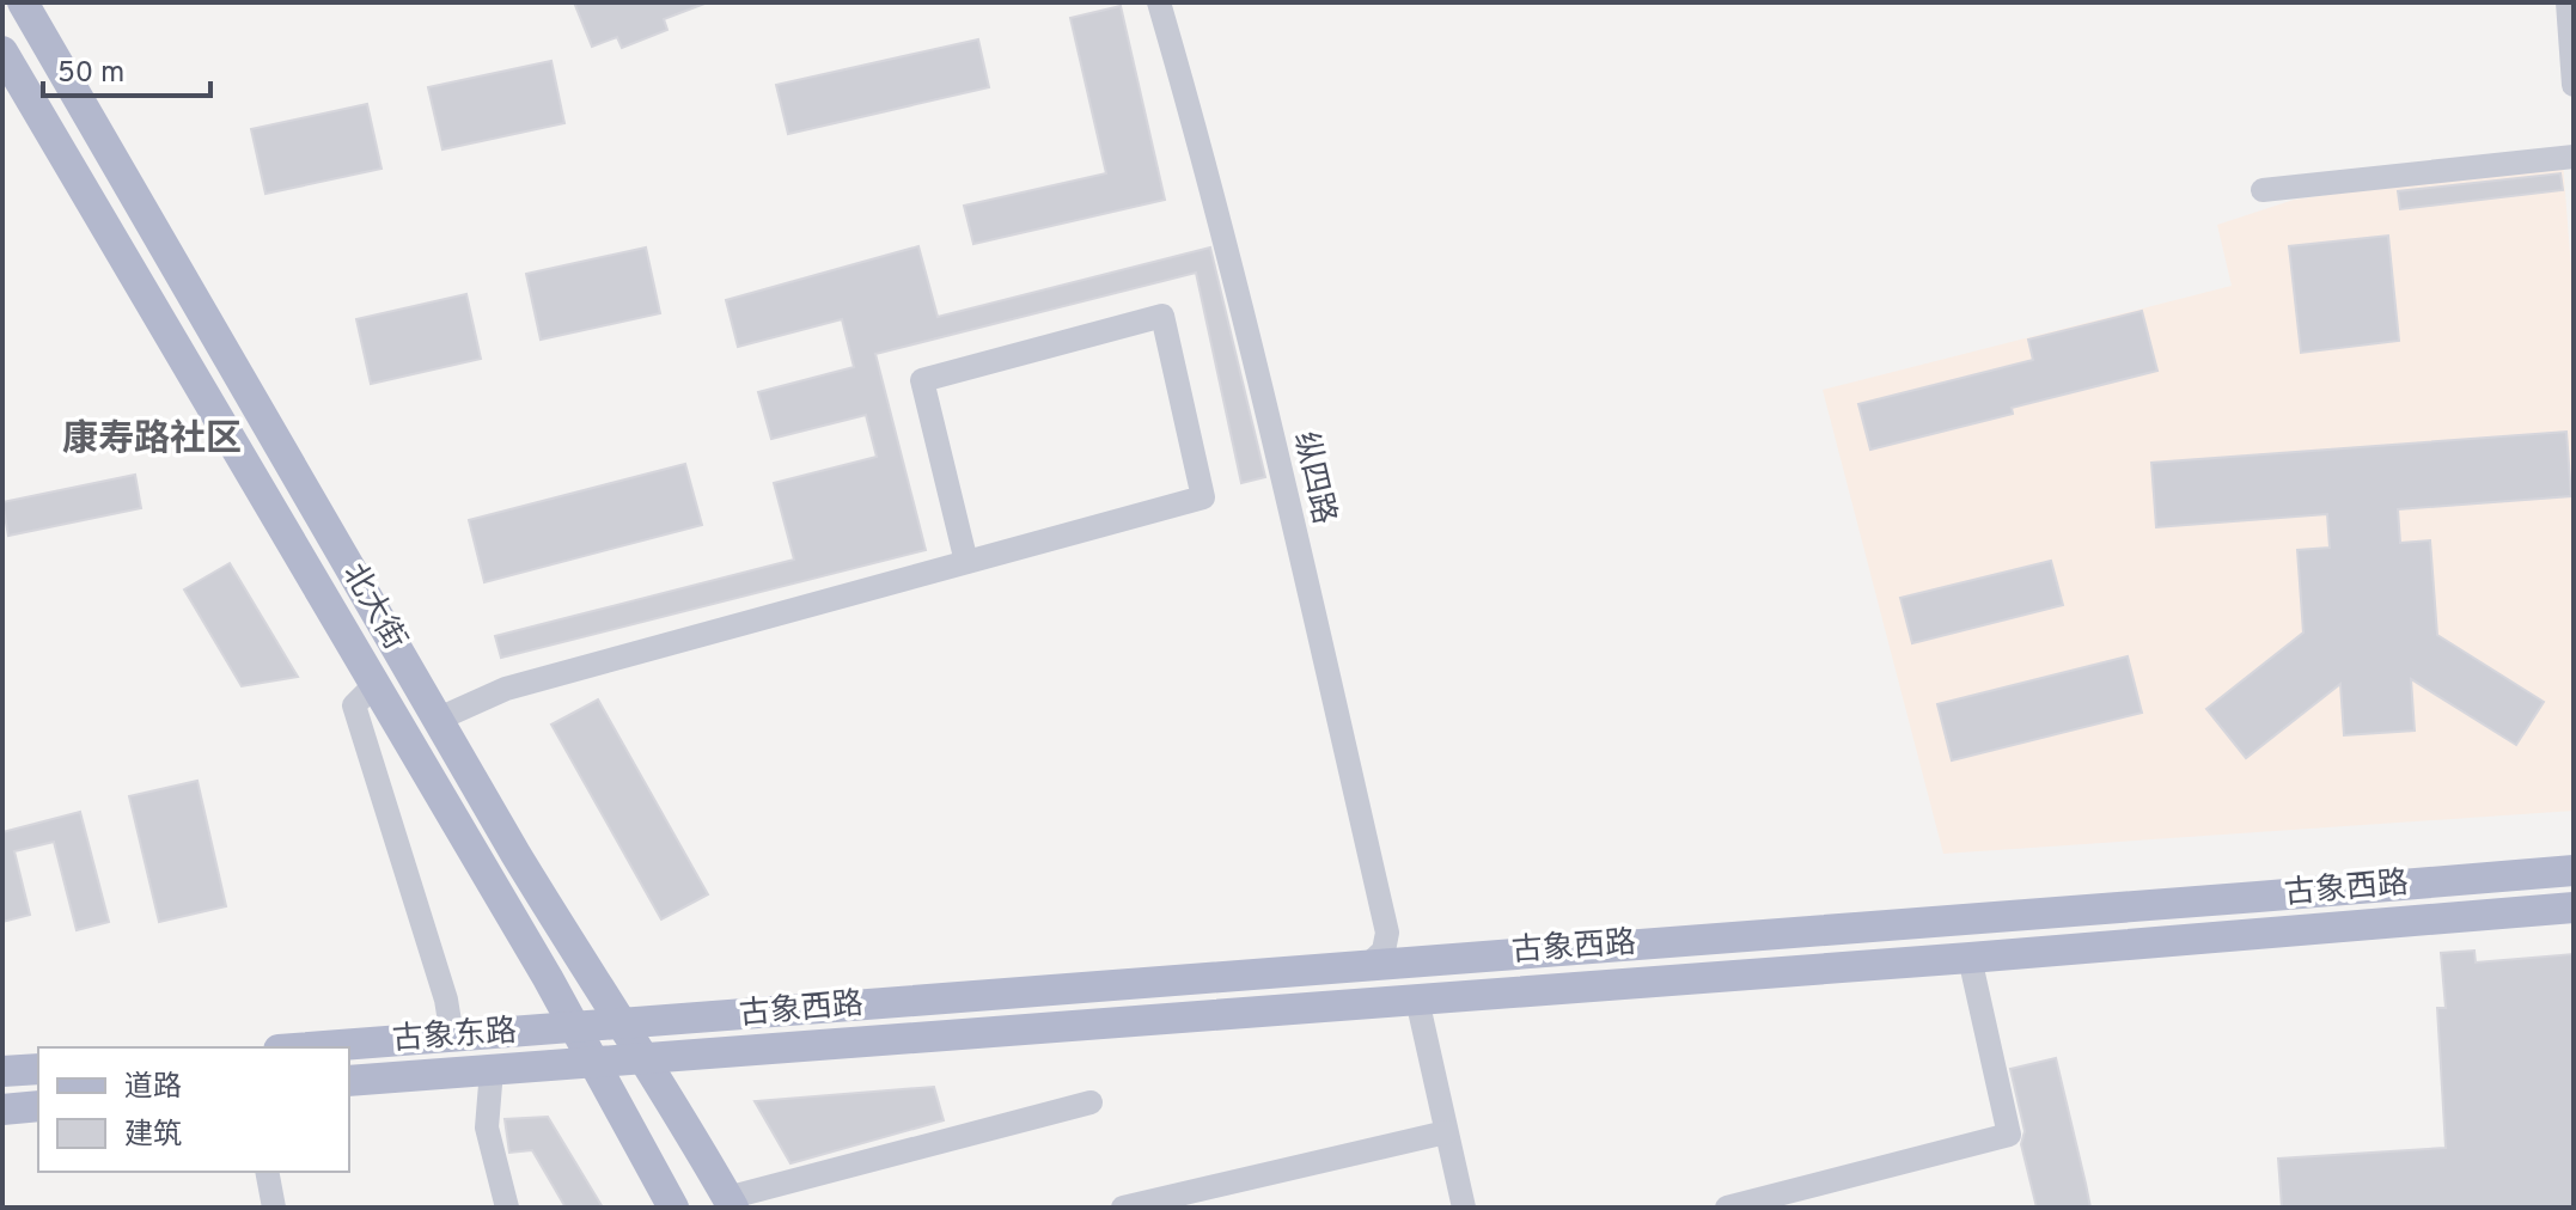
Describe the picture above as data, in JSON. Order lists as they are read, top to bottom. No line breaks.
{"streets":{"main road":["北大街","古象西路","古象东路"],"street":["纵四路"]},"crossings":[["纵四路","古象西路"],["北大街","古象西路"],["北大街","古象东路"],["古象西路","古象东路"]],"districts":["康寿路社区"],"legend":["道路","建筑"],"scale_bar":"50 m"}
